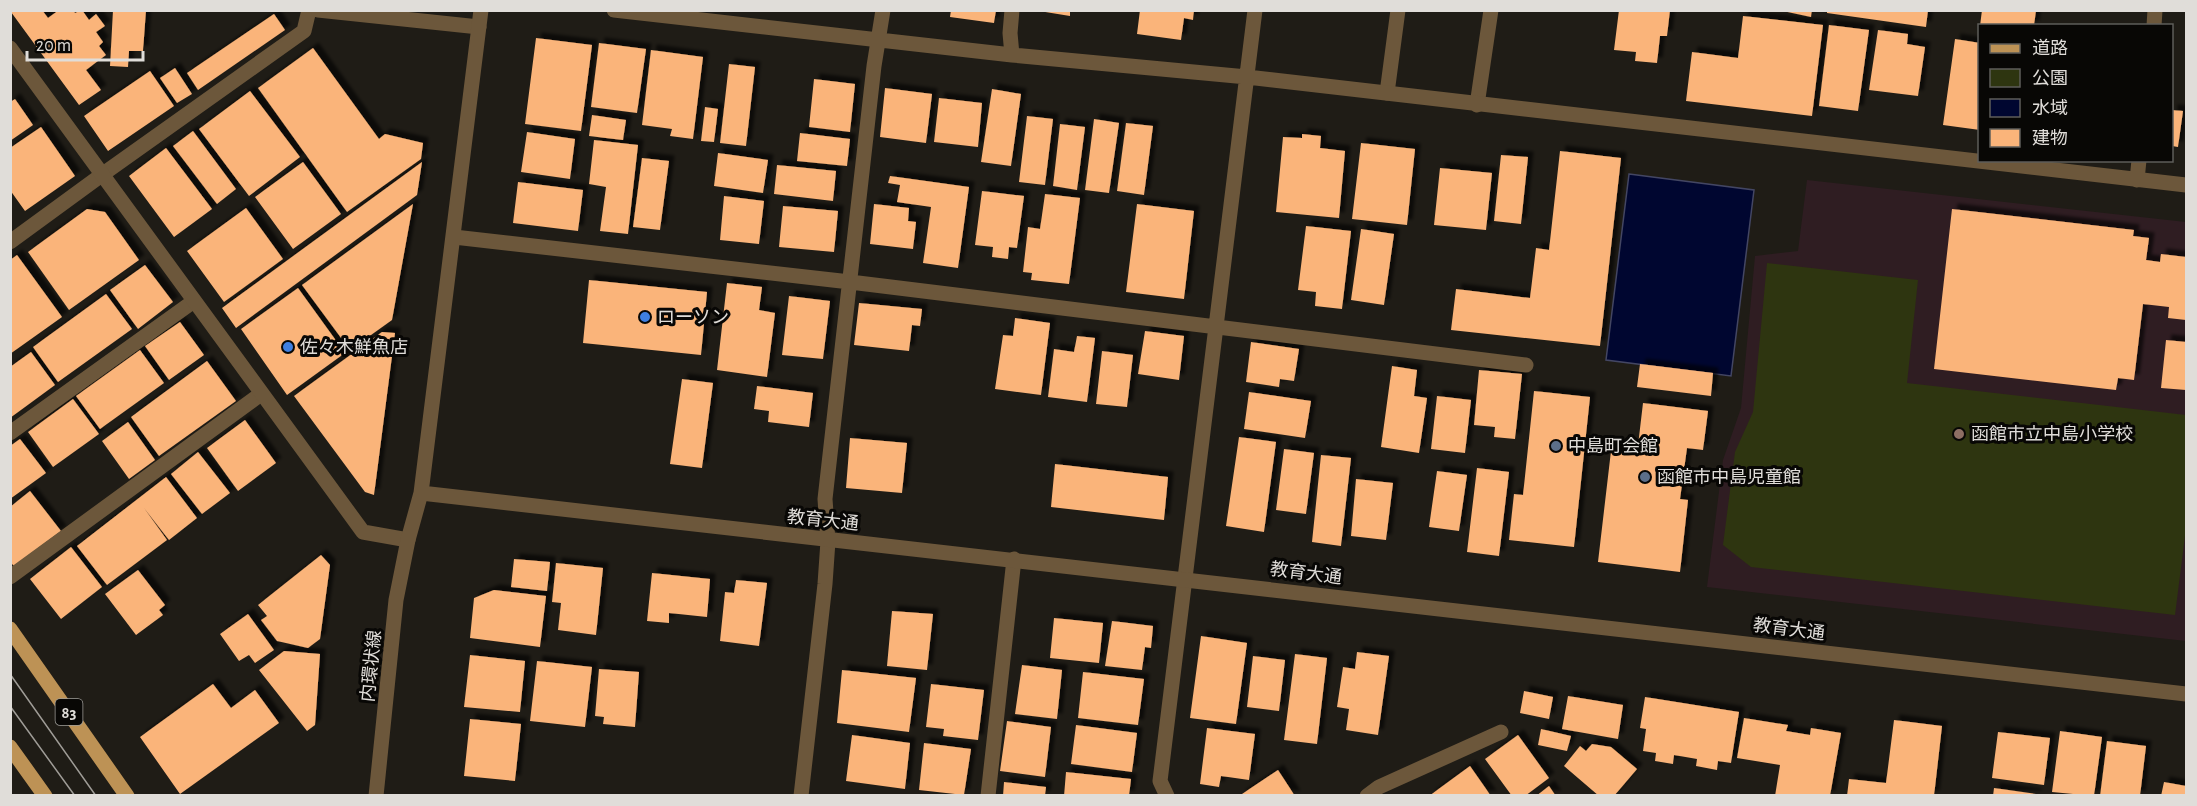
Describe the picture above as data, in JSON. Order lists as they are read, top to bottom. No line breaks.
{"streets":{"main road":["83"],"street":["教育大通","内環状線"]},"crossings":[["教育大通","内環状線"]],"places":["ローソン","佐々木鮮魚店","函館市立中島小学校","中島町会館","函館市中島児童館"],"legend":["道路","公園","水域","建物"],"scale_bar":"20 m"}
